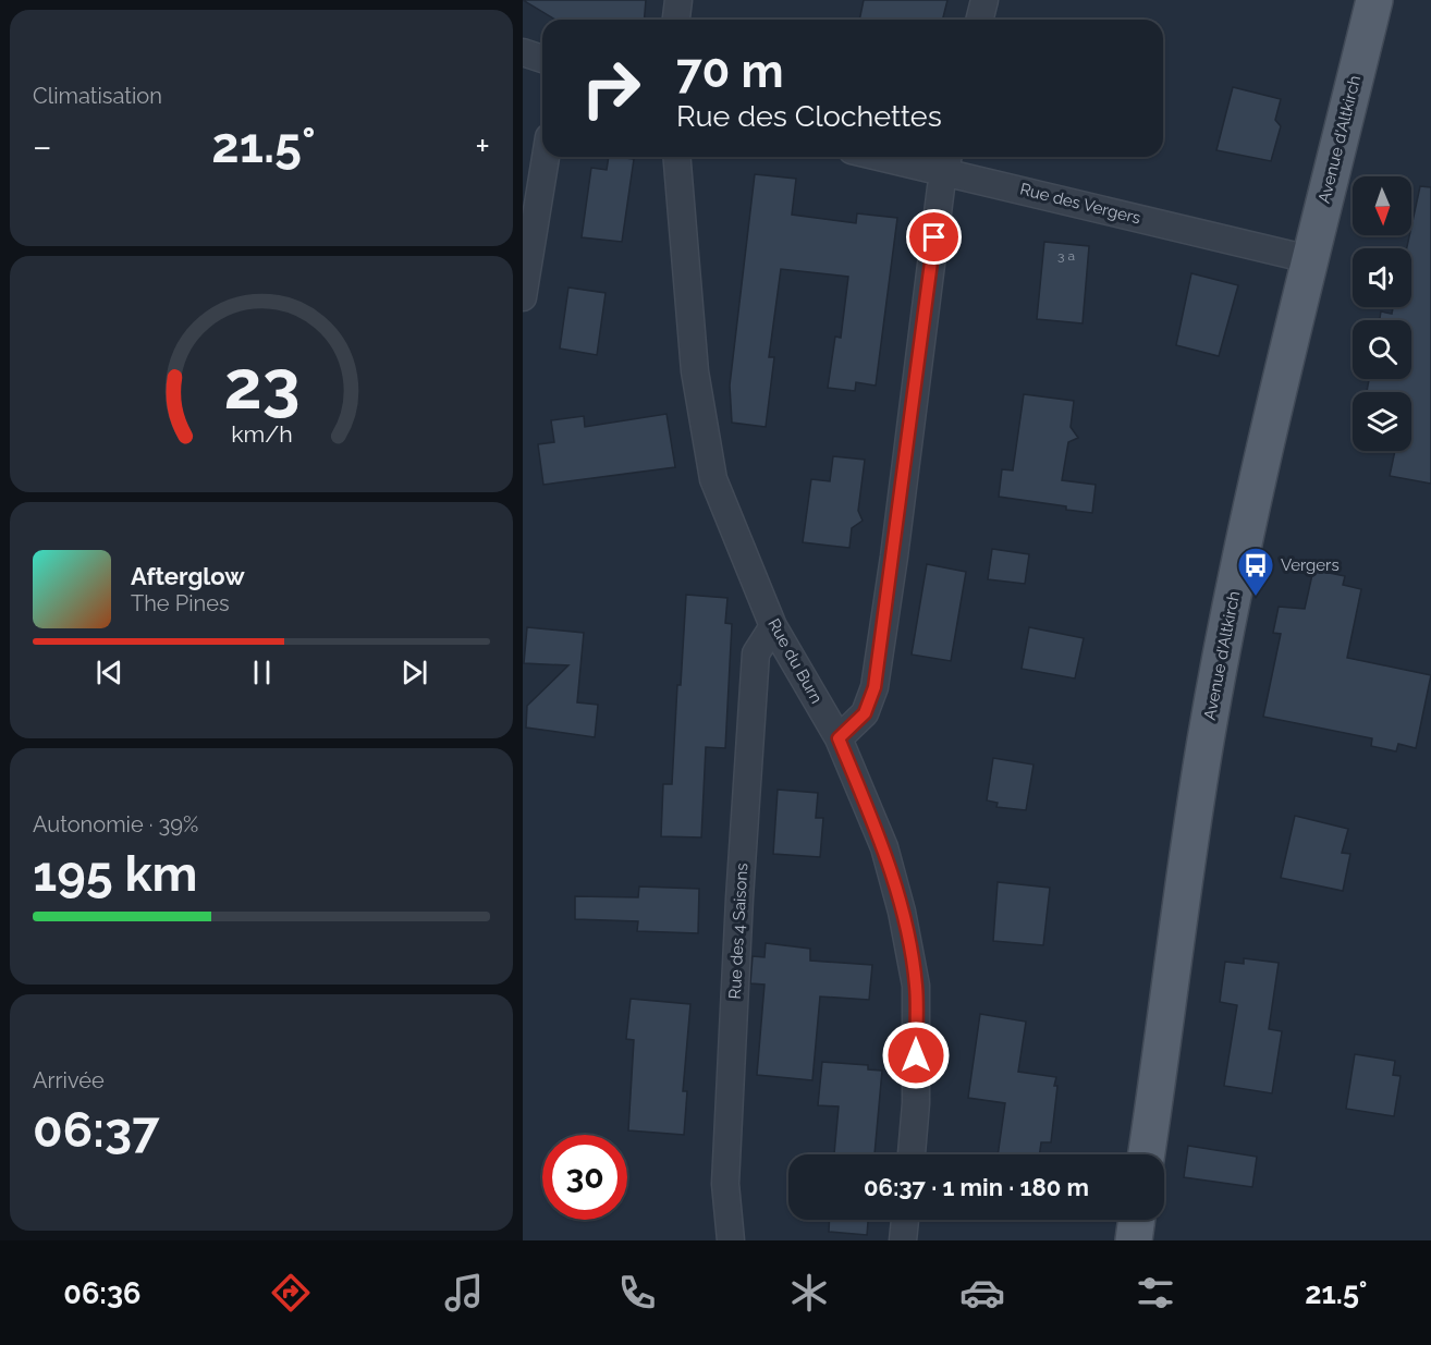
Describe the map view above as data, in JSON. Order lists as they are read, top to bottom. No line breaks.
{"streets":{"main road":["Avenue d'Altkirch"],"street":["Rue des Vergers","Rue du Burn","Rue des 4 Saisons"]},"crossings":[["Avenue d'Altkirch","Rue des Vergers"],["Rue du Burn","Rue des 4 Saisons"]],"places":{"bus stop":["Vergers"]},"house_numbers":["3 a"],"north":"bottom","page":{"tile":["Climatisation",["Autonomie · 39%","195 km"],["Arrivée","06:37"]],"turn":["70 m","Rue des Clochettes"],"heat":["−","21.5°","+"],"song":["Afterglow","The Pines"],"limit":"30","trip":"06:37 · 1 min · 180 m","tabs":["06:36","21.5°"],"gauge":["23","km/h"]}}
